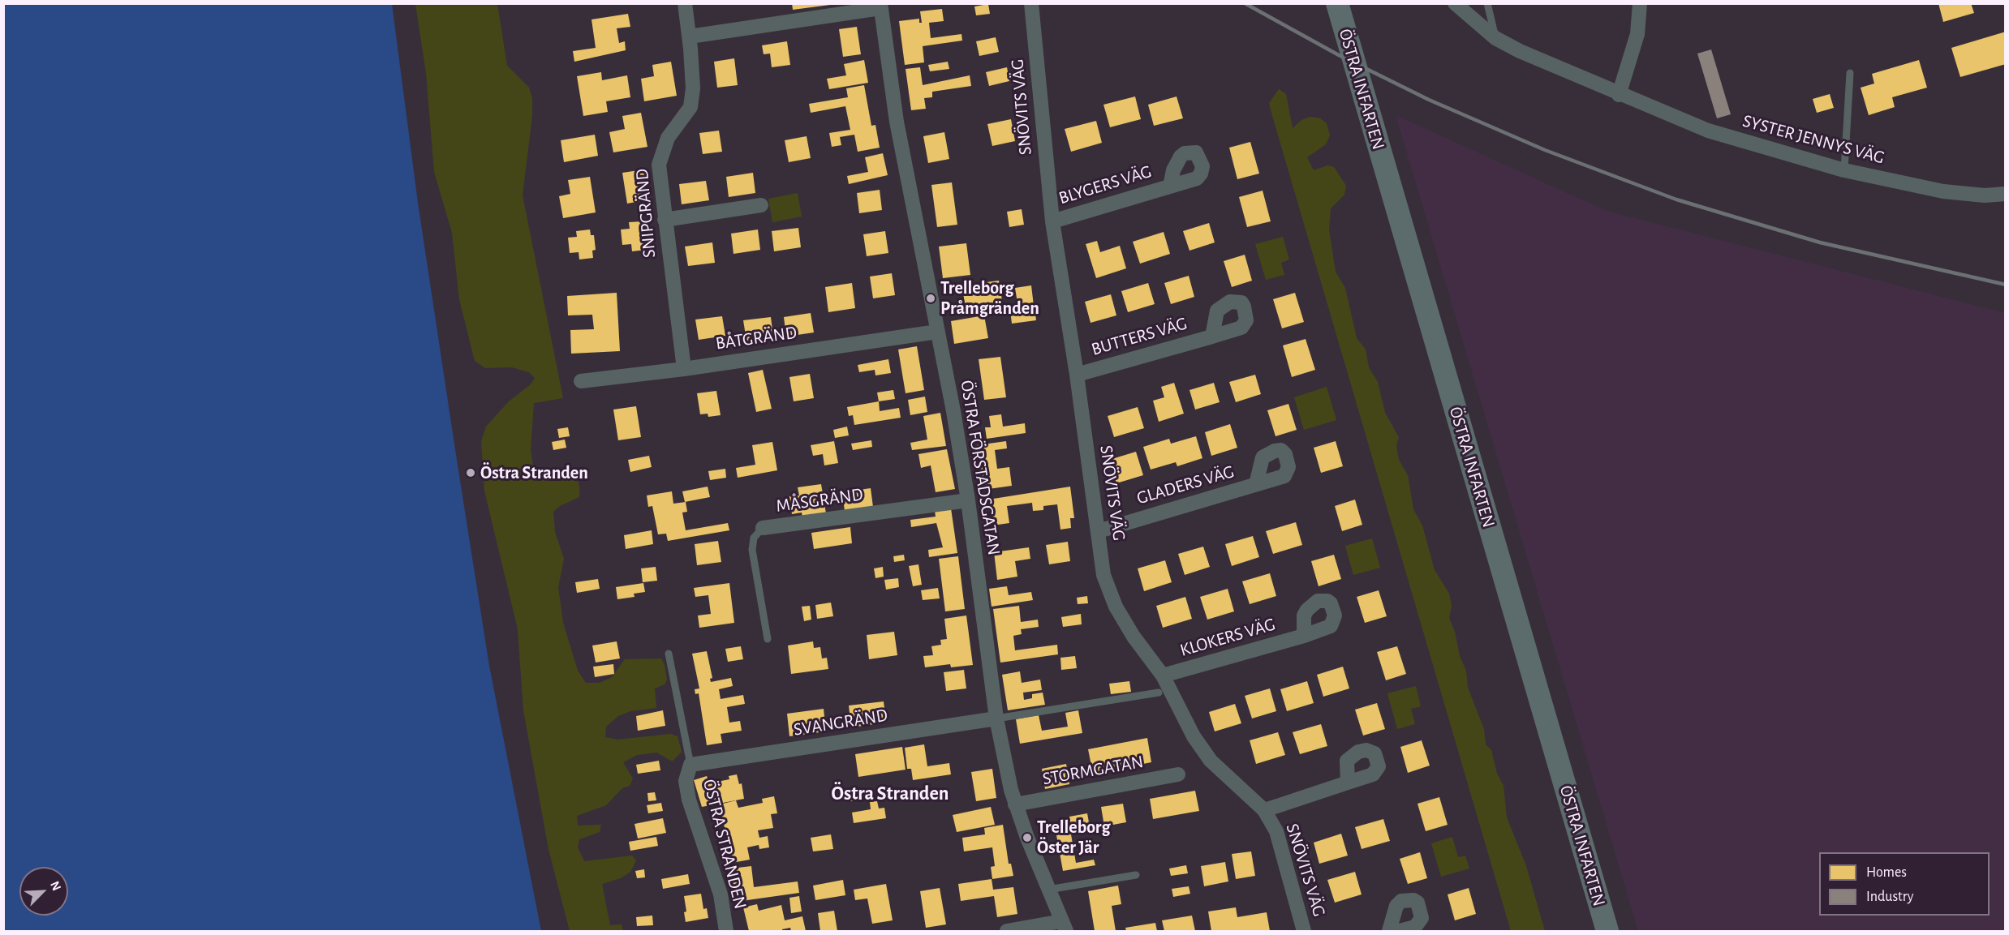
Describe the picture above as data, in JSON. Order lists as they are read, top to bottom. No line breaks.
{"streets":{"main road":["ÖSTRA INFARTEN"],"street":["SNÖVITS VÄG","SYSTER JENNYS VÄG","BLYGERS VÄG","SNIPGRÄND","BUTTERS VÄG","BÅTGRÄND","ÖSTRA FÖRSTADSGATAN","GLADERS VÄG","MÅSGRÄND","KLOKERS VÄG","SVANGRÄND","STORMGATAN","ÖSTRA STRANDEN"]},"crossings":[["SNÖVITS VÄG","BLYGERS VÄG"],["SNÖVITS VÄG","BUTTERS VÄG"],["SNÖVITS VÄG","GLADERS VÄG"],["SNÖVITS VÄG","KLOKERS VÄG"],["SNIPGRÄND","BÅTGRÄND"],["BÅTGRÄND","ÖSTRA FÖRSTADSGATAN"],["ÖSTRA FÖRSTADSGATAN","MÅSGRÄND"],["ÖSTRA FÖRSTADSGATAN","SVANGRÄND"],["ÖSTRA FÖRSTADSGATAN","STORMGATAN"],["SVANGRÄND","ÖSTRA STRANDEN"]],"districts":["Östra Stranden"],"places":["Trelleborg Pråmgränden","Östra Stranden","Trelleborg Öster Jär"],"legend":["Homes","Industry"],"north":"top right"}
